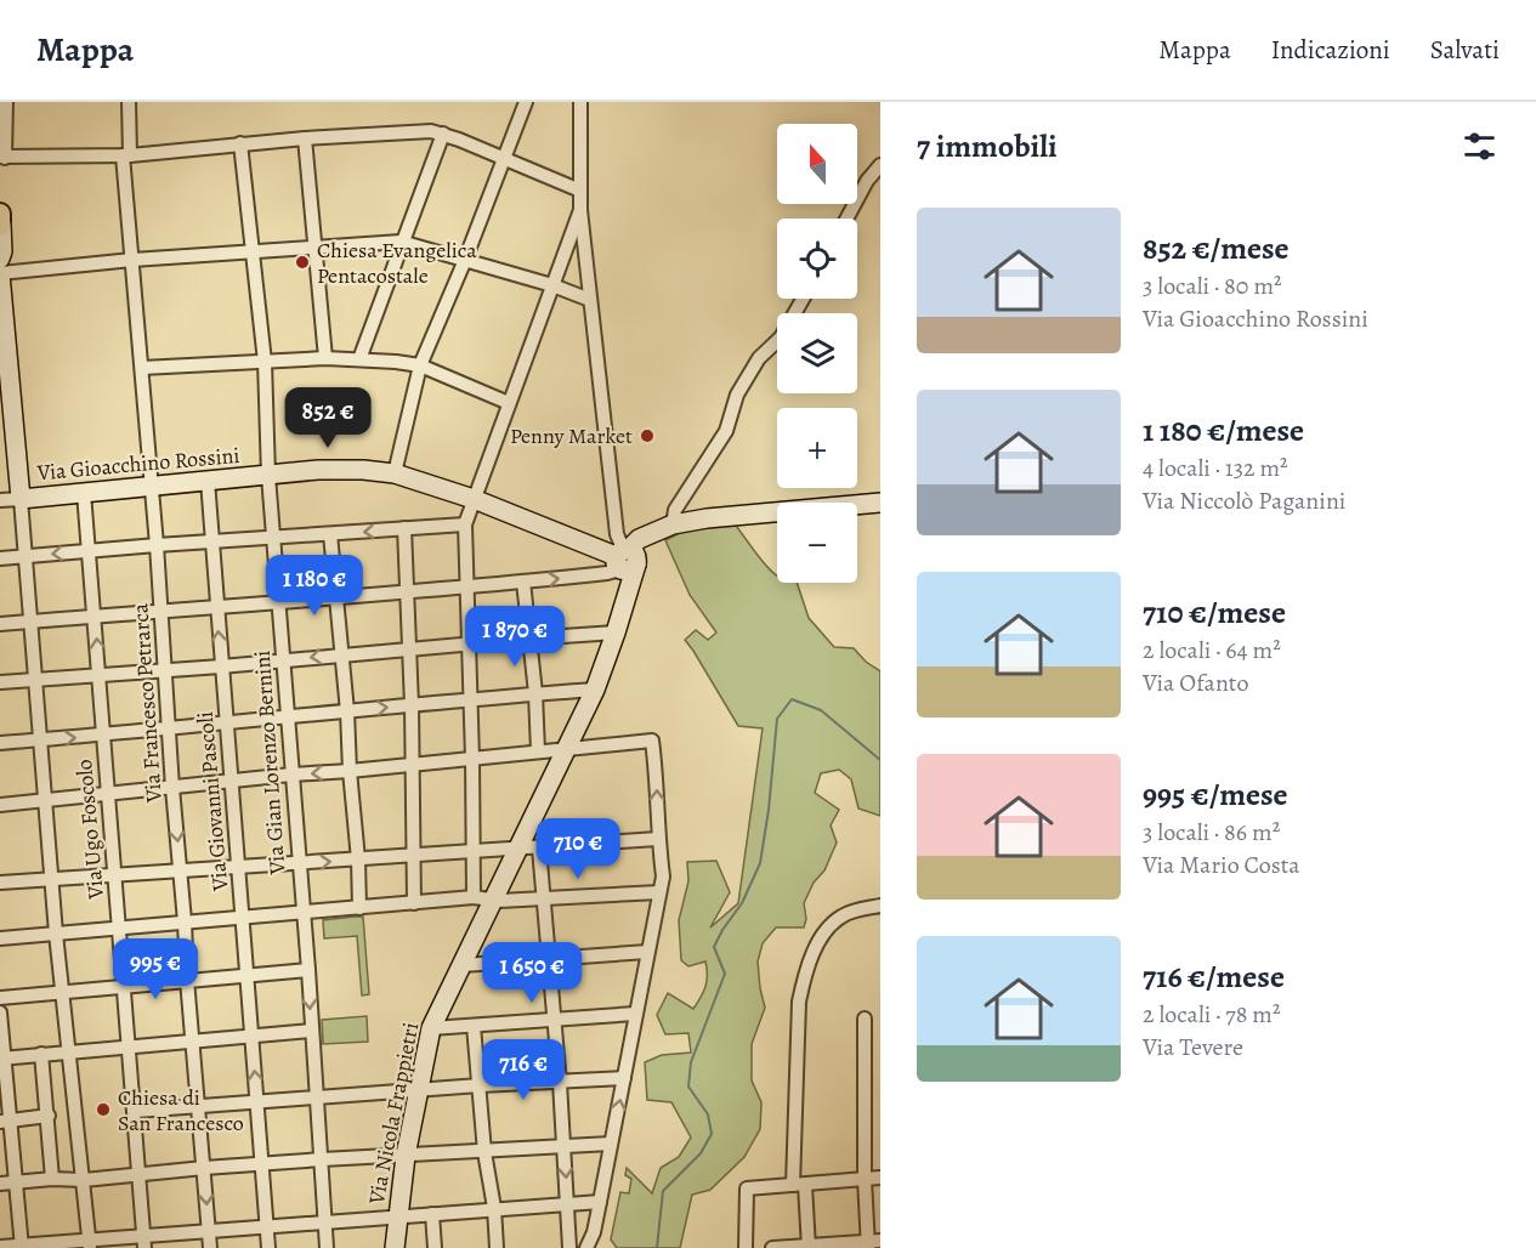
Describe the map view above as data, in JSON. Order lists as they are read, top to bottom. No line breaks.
{"streets":{"street":["Via Gioacchino Rossini","Via Francesco Petrarca","Via Gian Lorenzo Bernini","Via Giovanni Pascoli","Via Ugo Foscolo","Via Nicola Frappietri"]},"crossings":[["Via Gioacchino Rossini","Via Francesco Petrarca"],["Via Gioacchino Rossini","Via Gian Lorenzo Bernini"],["Via Gioacchino Rossini","Via Giovanni Pascoli"],["Via Gioacchino Rossini","Via Ugo Foscolo"],["Via Gioacchino Rossini","Via Nicola Frappietri"]],"places":["Chiesa Evangelica Pentacostale","Penny Market","Chiesa di San Francesco"],"north":"top","page":{"header":"Mappa","nav":["Mappa","Indicazioni","Salvati"],"heading":"7 immobili","map_buttons":["+","−"],"list":[{"name":"852 €/mese","note":"3 locali · 80 m² · Via Gioacchino Rossini"},{"name":"1 180 €/mese","note":"4 locali · 132 m² · Via Niccolò Paganini"},{"name":"710 €/mese","note":"2 locali · 64 m² · Via Ofanto"},{"name":"995 €/mese","note":"3 locali · 86 m² · Via Mario Costa"},{"name":"716 €/mese","note":"2 locali · 78 m² · Via Tevere"}],"price":["852 €","1 180 €","1 870 €","710 €","995 €","1 650 €","716 €"]}}
